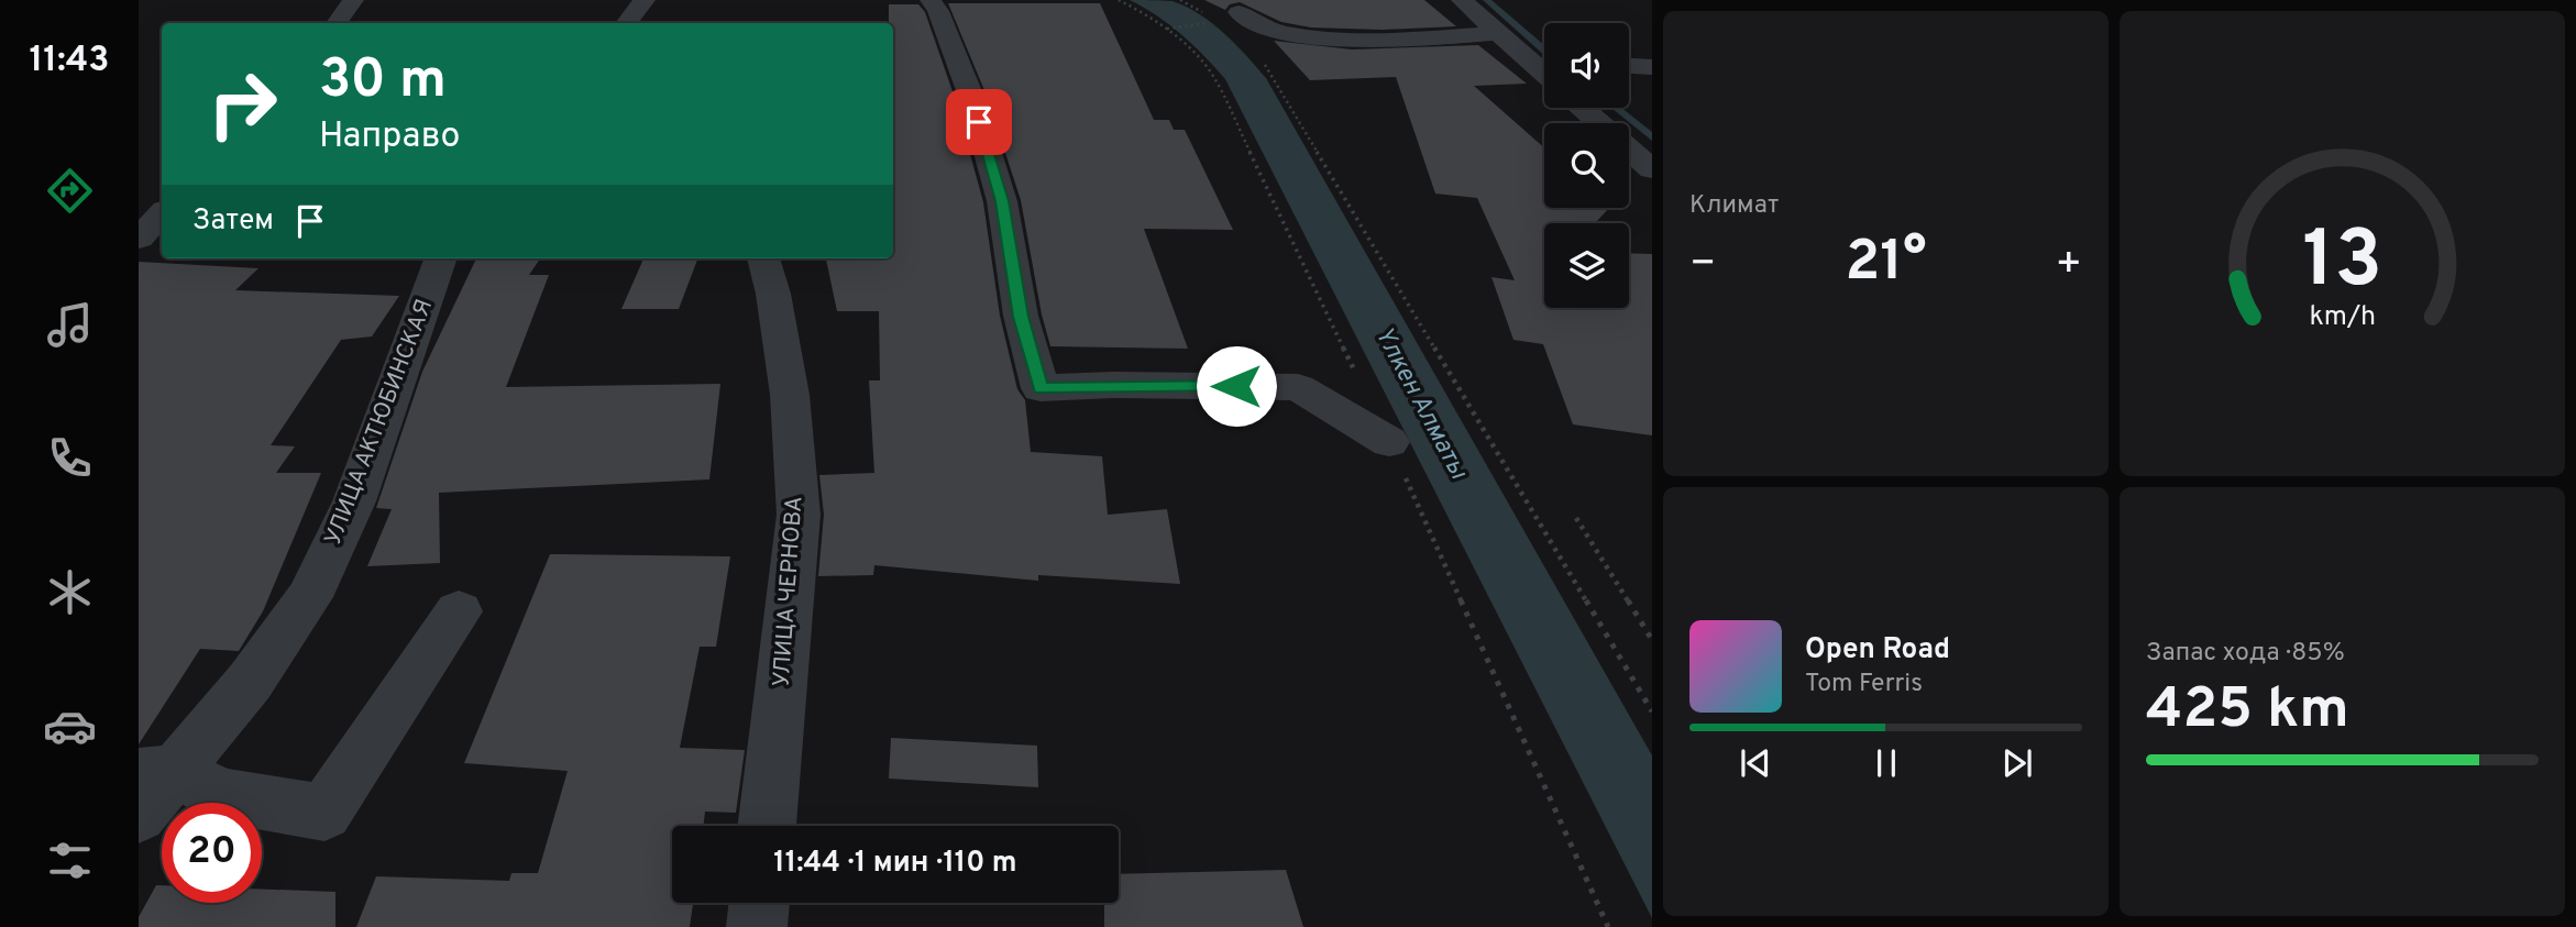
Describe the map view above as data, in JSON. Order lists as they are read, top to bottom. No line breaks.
{"streets":{"street":["УЛИЦА АКТЮБИНСКАЯ","УЛИЦА ЧЕРНОВА"]},"water":["Үлкен Алматы"],"page":{"tabs":"11:43","tile":["Климат",["Запас хода · 85%","425 km"]],"turn":["30 m","Направо"],"then":"Затем","heat":["−","21°","+"],"song":["Open Road","Tom Ferris"],"limit":"20","trip":"11:44 · 1 мин · 110 m","gauge":["13","km/h"]}}
